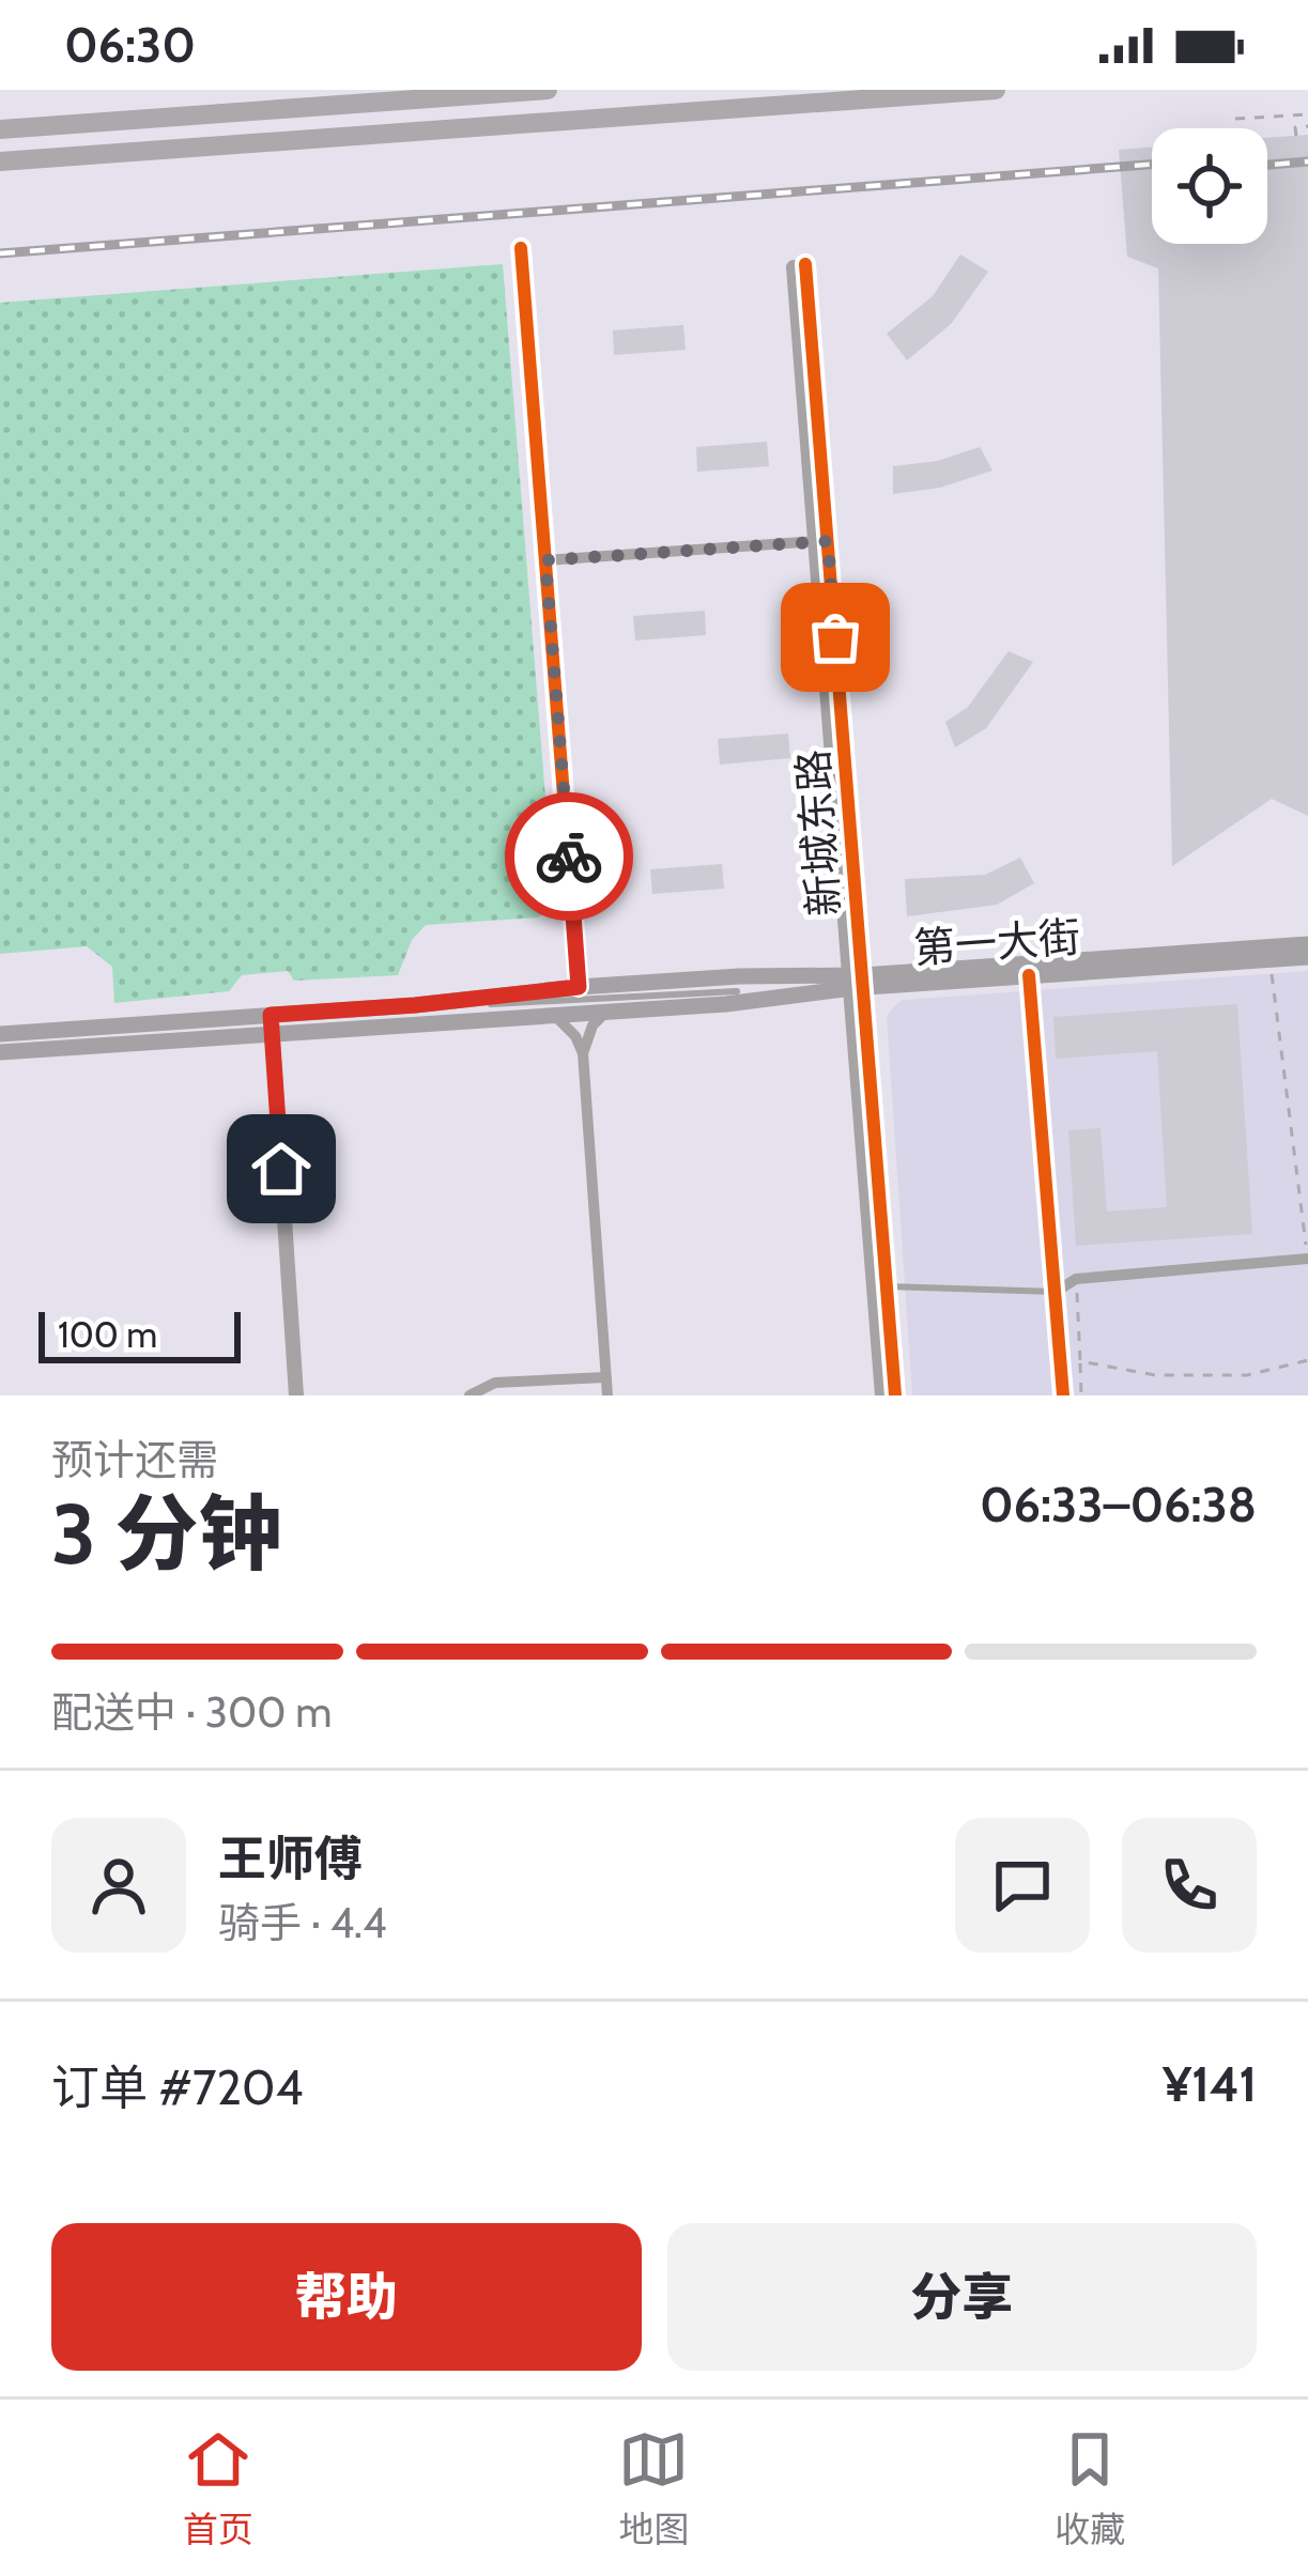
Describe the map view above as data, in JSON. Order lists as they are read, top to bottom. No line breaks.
{"streets":{"main road":["第一大街"],"street":["新城东路"]},"crossings":[["新城东路","第一大街"]],"scale_bar":"100 m","page":{"status":"06:30","scale":"100 m","heading":["3 分钟","预计还需","06:33–06:38"],"panel":["王师傅","骑手 · 4.4","订单 #7204","¥141"],"bar":"配送中 · 300 m","buttons":["帮助","分享"],"tabs":["首页","地图","收藏"]}}
